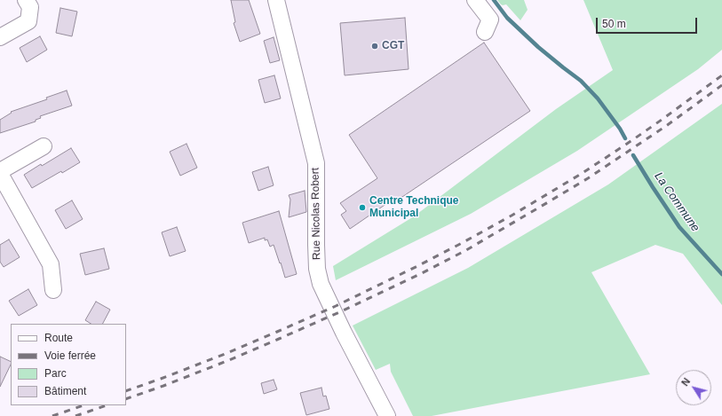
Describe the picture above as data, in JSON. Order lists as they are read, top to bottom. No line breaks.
{"streets":{"street":["Rue Nicolas Robert"]},"water":["La Commune"],"places":["CGT","Centre Technique Municipal"],"legend":["Route","Voie ferrée","Parc","Bâtiment"],"scale_bar":"50 m","north":"top left"}
